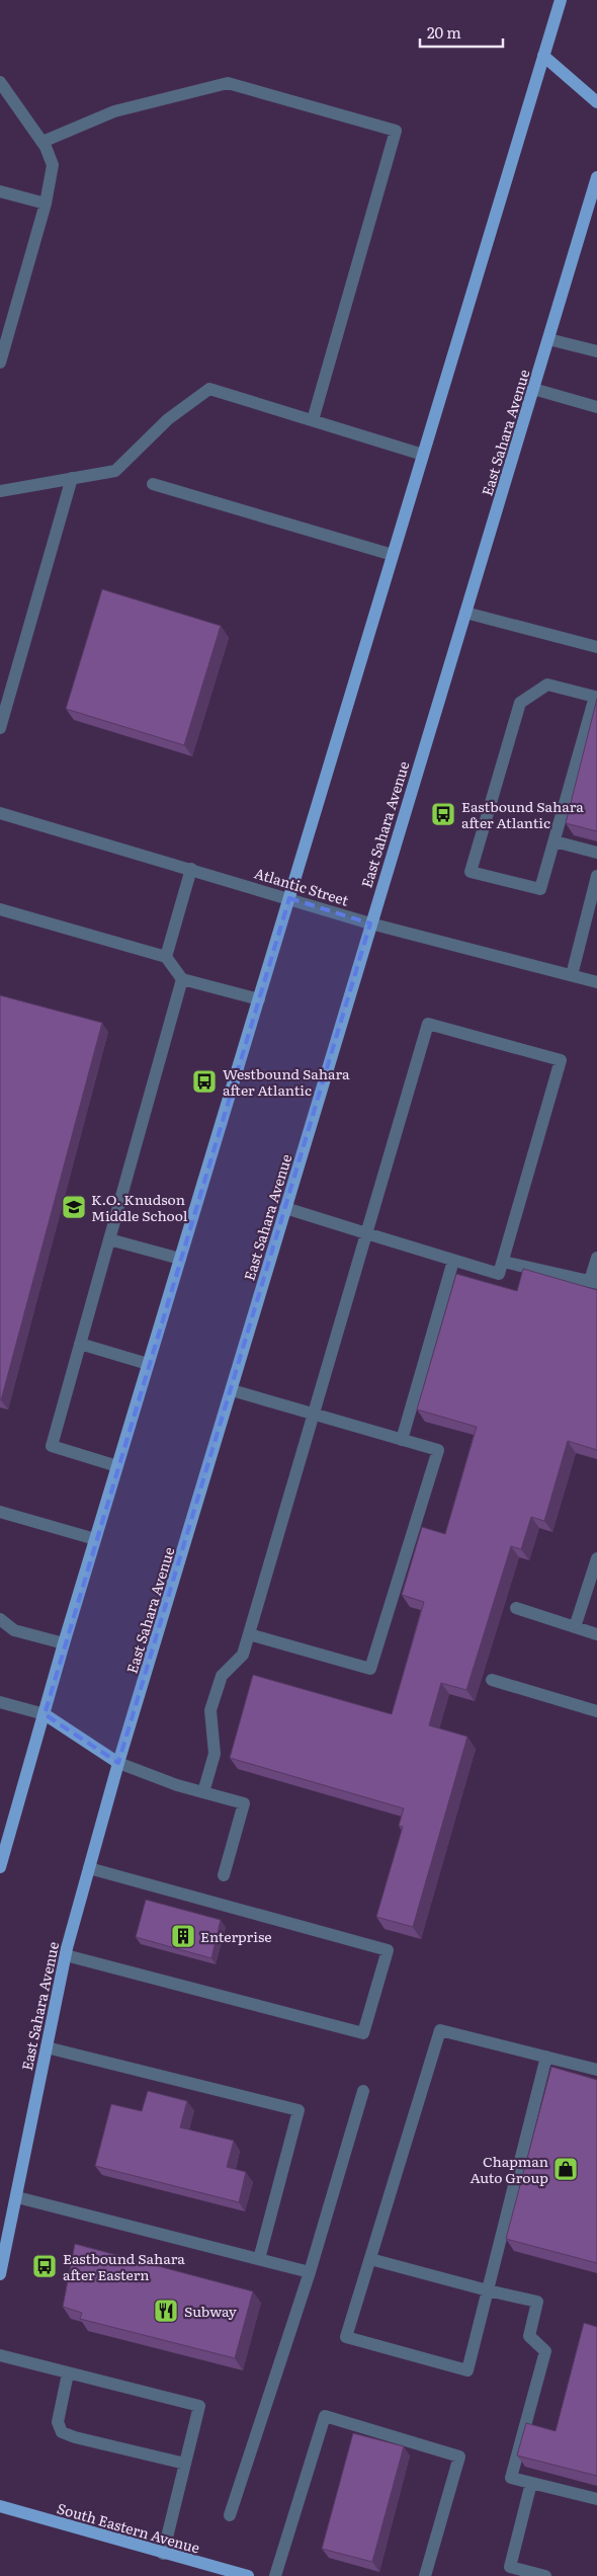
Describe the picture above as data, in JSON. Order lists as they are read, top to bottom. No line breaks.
{"streets":{"main road":["East Sahara Avenue","South Eastern Avenue"],"street":["Atlantic Street"]},"crossings":[["East Sahara Avenue","Atlantic Street"]],"places":{"bus stop":["Eastbound Sahara after Atlantic","Westbound Sahara after Atlantic","Eastbound Sahara after Eastern"],"school or university":["K.O. Knudson Middle School"],"building":["Enterprise"],"shop":["Chapman Auto Group"],"restaurant":["Subway"]},"scale_bar":"20 m"}
